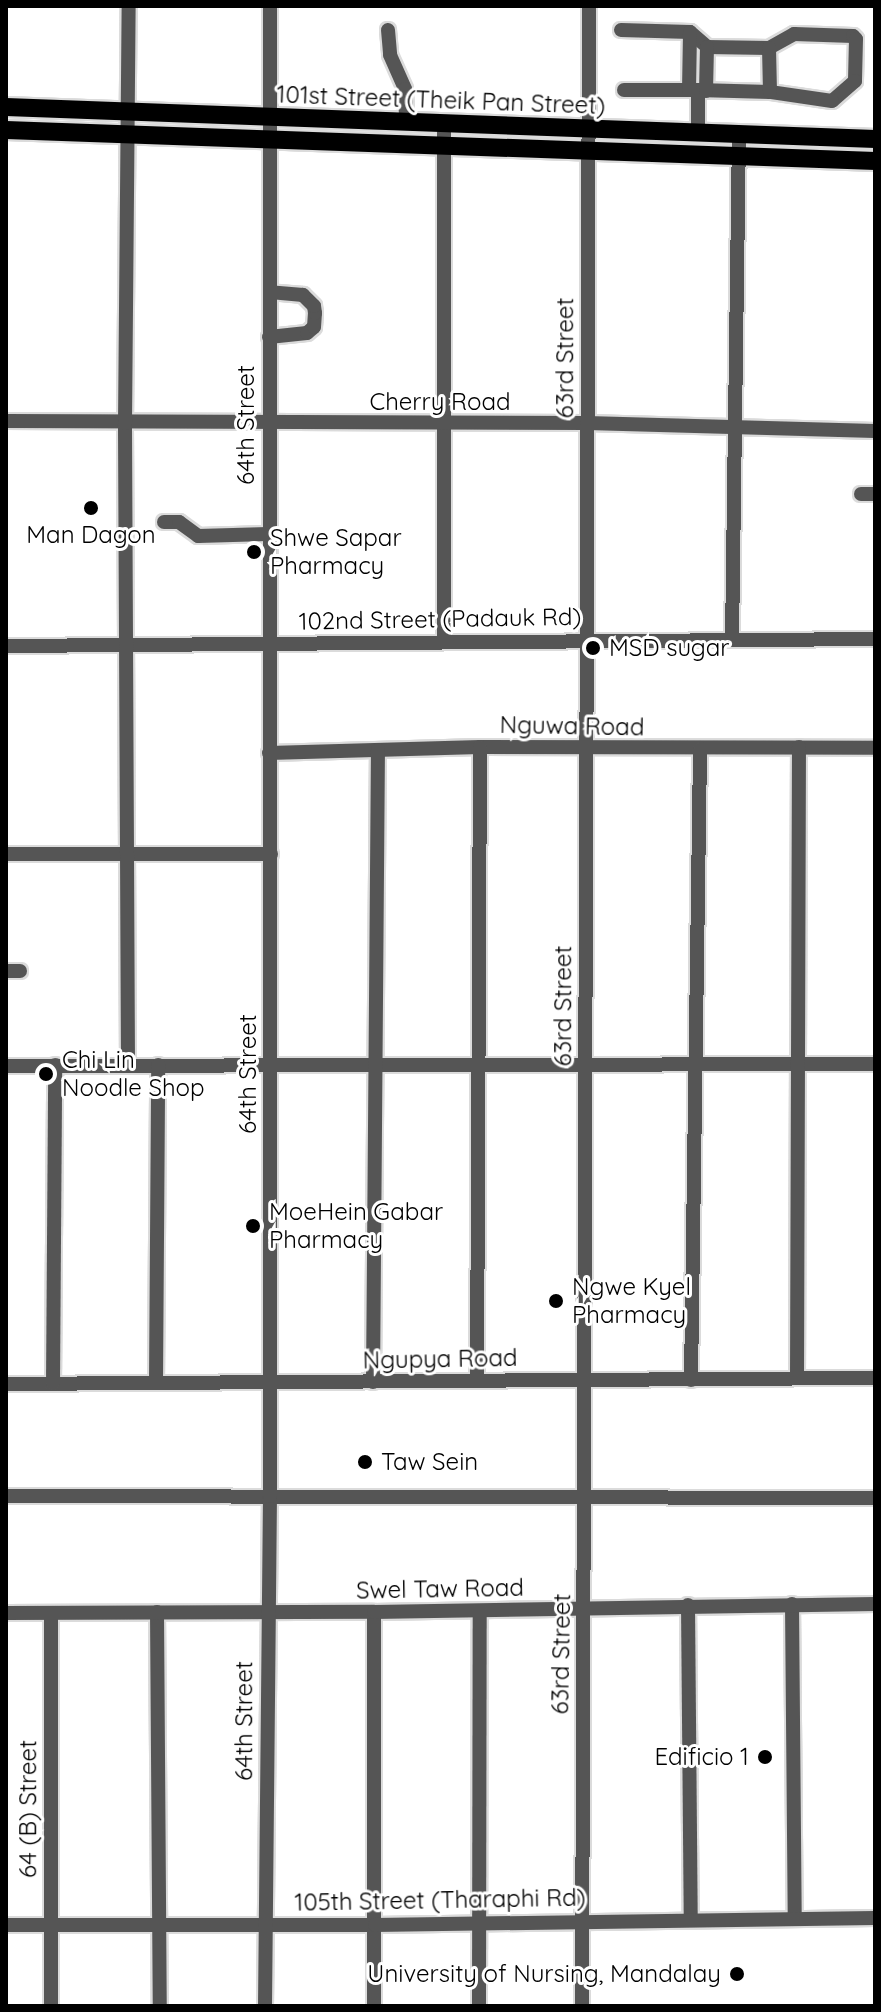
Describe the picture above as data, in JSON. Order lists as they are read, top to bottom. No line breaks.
{"streets":{"main road":["101st Street (Theik Pan Street)"],"street":["63rd Street","Cherry Road","64th Street","102nd Street (Padauk Rd)","Nguwa Road","Ngupya Road","Swel Taw Road","64 (B) Street","105th Street (Tharaphi Rd)"]},"crossings":[["101st Street (Theik Pan Street)","63rd Street"],["101st Street (Theik Pan Street)","64th Street"],["63rd Street","Cherry Road"],["63rd Street","102nd Street (Padauk Rd)"],["63rd Street","Nguwa Road"],["63rd Street","Ngupya Road"],["63rd Street","Swel Taw Road"],["63rd Street","105th Street (Tharaphi Rd)"],["Cherry Road","64th Street"],["64th Street","102nd Street (Padauk Rd)"],["64th Street","Nguwa Road"],["64th Street","Ngupya Road"],["64th Street","Swel Taw Road"],["64th Street","105th Street (Tharaphi Rd)"],["Swel Taw Road","64 (B) Street"],["64 (B) Street","105th Street (Tharaphi Rd)"]],"places":["Man Dagon","Shwe Sapar Pharmacy","MSD sugar","Chi Lin Noodle Shop","MoeHein Gabar Pharmacy","Ngwe Kyel Pharmacy","Taw Sein","Edificio 1","University of Nursing, Mandalay"]}
